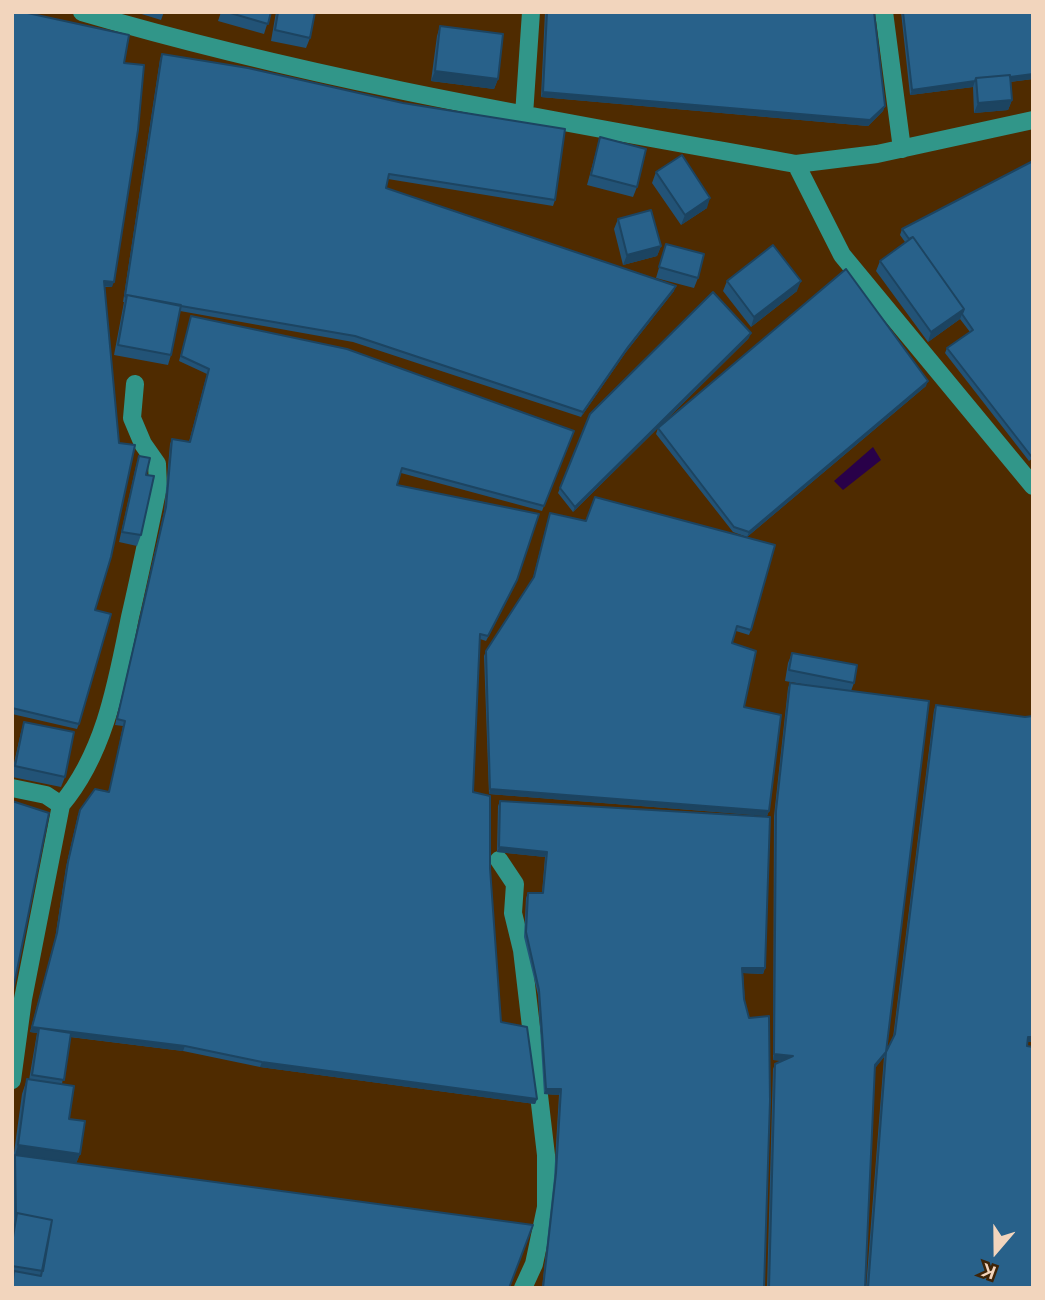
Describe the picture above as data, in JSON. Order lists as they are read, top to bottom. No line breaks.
{"north":"bottom"}
